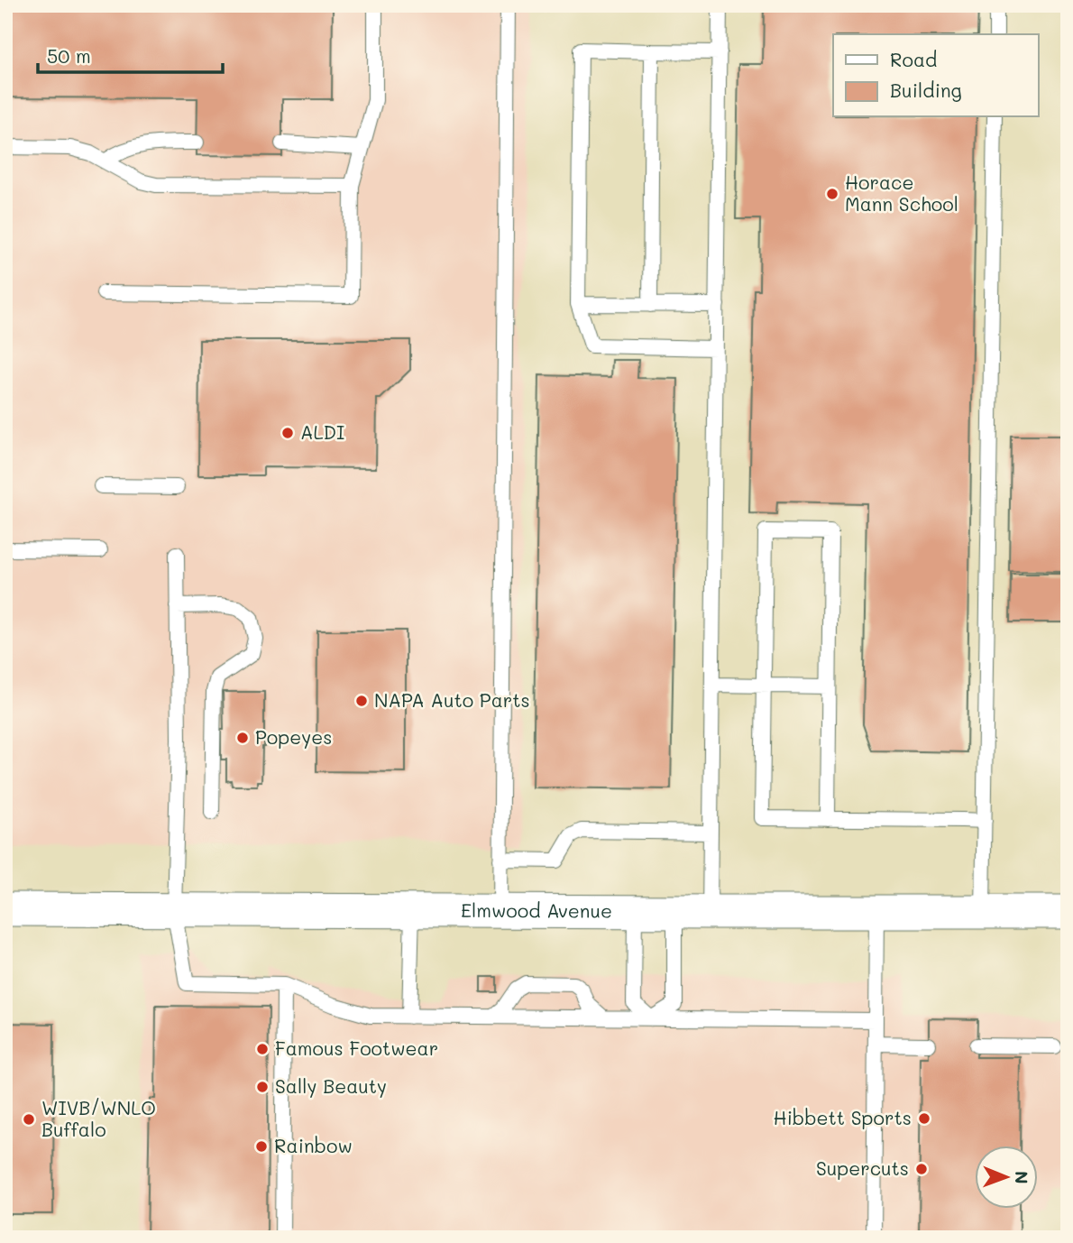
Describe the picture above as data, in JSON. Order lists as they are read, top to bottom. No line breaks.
{"streets":{"street":["Elmwood Avenue"]},"places":["Horace Mann School","ALDI","NAPA Auto Parts","Popeyes","Famous Footwear","Sally Beauty","Hibbett Sports","WIVB/WNLO Buffalo","Rainbow","Supercuts"],"legend":["Road","Building"],"scale_bar":"50 m","north":"right"}
